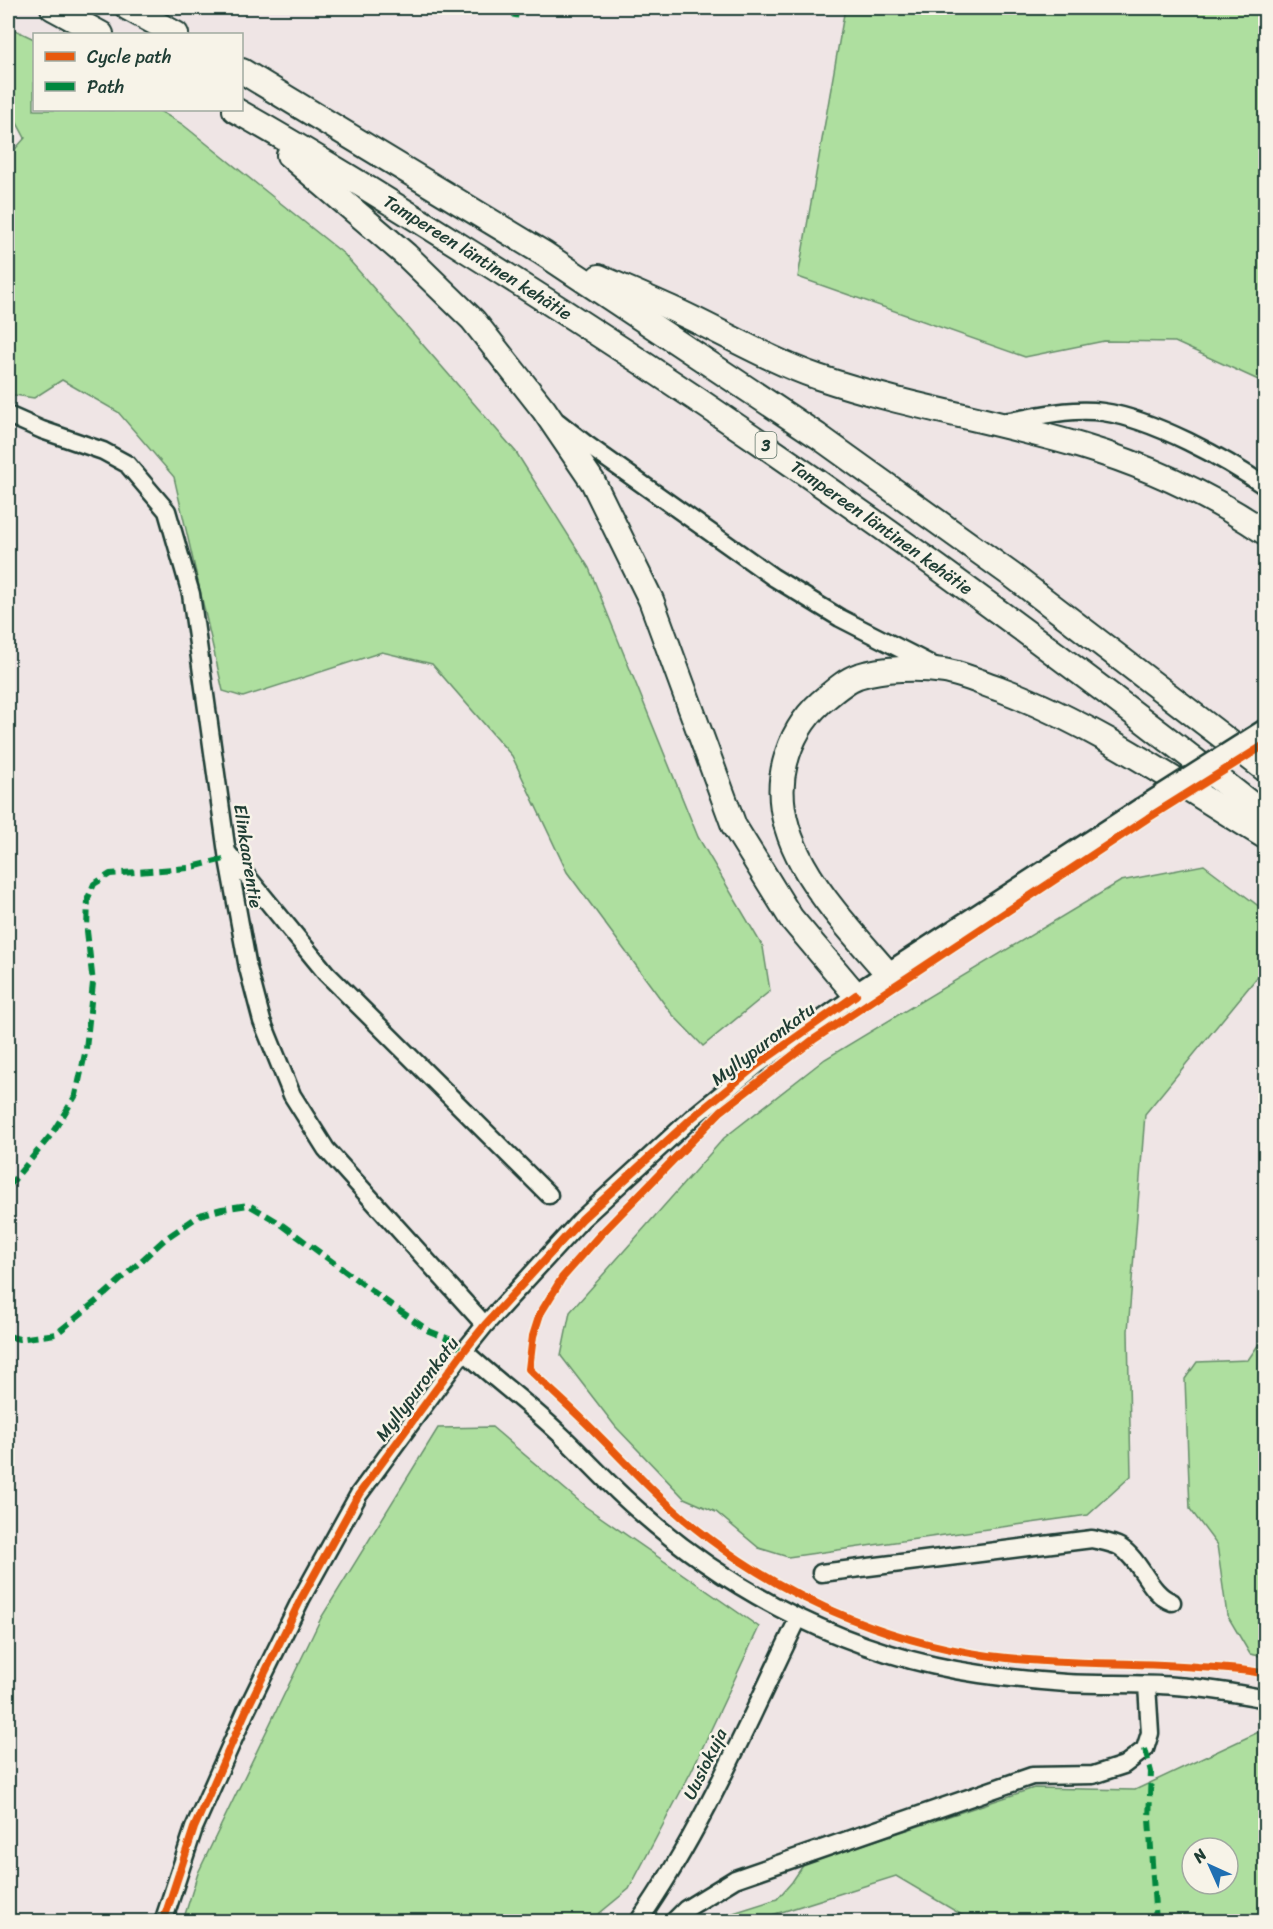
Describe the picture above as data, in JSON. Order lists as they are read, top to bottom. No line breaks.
{"streets":{"highway":["Tampereen läntinen kehätie","3"],"main road":["Myllypuronkatu"],"street":["Elinkaarentie","Uusiokuja"]},"crossings":[["Elinkaarentie","Myllypuronkatu"]],"legend":["Cycle path","Path"],"north":"top left"}
